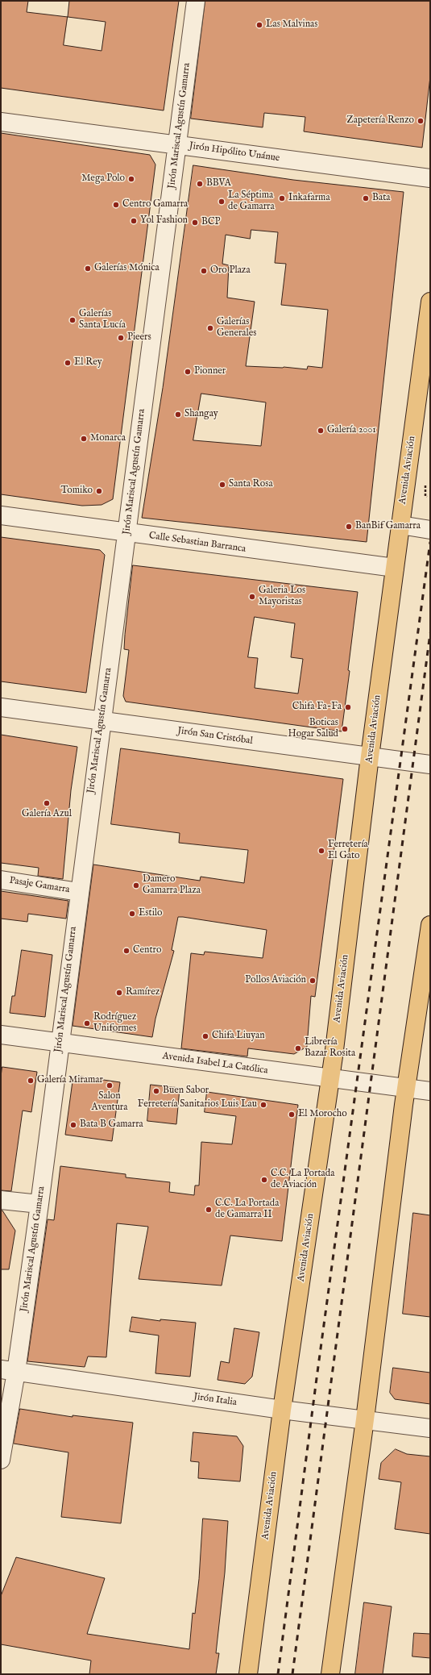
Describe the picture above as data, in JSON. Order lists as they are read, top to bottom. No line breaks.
{"streets":{"main road":["Avenida Aviación"],"street":["Jirón Mariscal Agustín Gamarra","Jirón Hipólito Unánue","Calle Sebastian Barranca","Jirón San Cristóbal","Pasaje Gamarra","Avenida Isabel La Católica","Jirón Italia"]},"crossings":[["Jirón Mariscal Agustín Gamarra","Jirón Hipólito Unánue"],["Jirón Mariscal Agustín Gamarra","Calle Sebastian Barranca"],["Jirón Mariscal Agustín Gamarra","Jirón San Cristóbal"],["Jirón Mariscal Agustín Gamarra","Pasaje Gamarra"],["Jirón Mariscal Agustín Gamarra","Avenida Isabel La Católica"],["Jirón Mariscal Agustín Gamarra","Jirón Italia"],["Avenida Aviación","Calle Sebastian Barranca"],["Avenida Aviación","Jirón San Cristóbal"],["Avenida Aviación","Avenida Isabel La Católica"],["Avenida Aviación","Jirón Italia"]],"places":["Las Malvinas","Zapetería Renzo","Mega Polo","BBVA","Inkafarma","Bata","La Séptima de Gamarra","Centro Gamarra","Yol Fashion","BCP","Galerías Mónica","Oro Plaza","Galerías Santa Lucía","Galerías Generales","Pieers","El Rey","Pionner","Shangay","Galería 2001","Monarca","Santa Rosa","Tomiko","BanBif Gamarra","Galeria Los Mayoristas","Chifa Fa-Fa","Boticas Hogar Salud","Galería Azul","Ferretería El Gato","Damero Gamarra Plaza","Estilo","Centro","Pollos Aviación","Ramírez","Rodríguez Uniformes","Chifa Liuyan","Librería Bazar Rosita","Galería Miramar","Salon Aventura","Buen Sabor","Ferretería Sanitarios Luis Lau","El Morocho","Bata B Gamarra","C.C. La Portada de Aviación","C.C. La Portada de Gamarra II"]}
